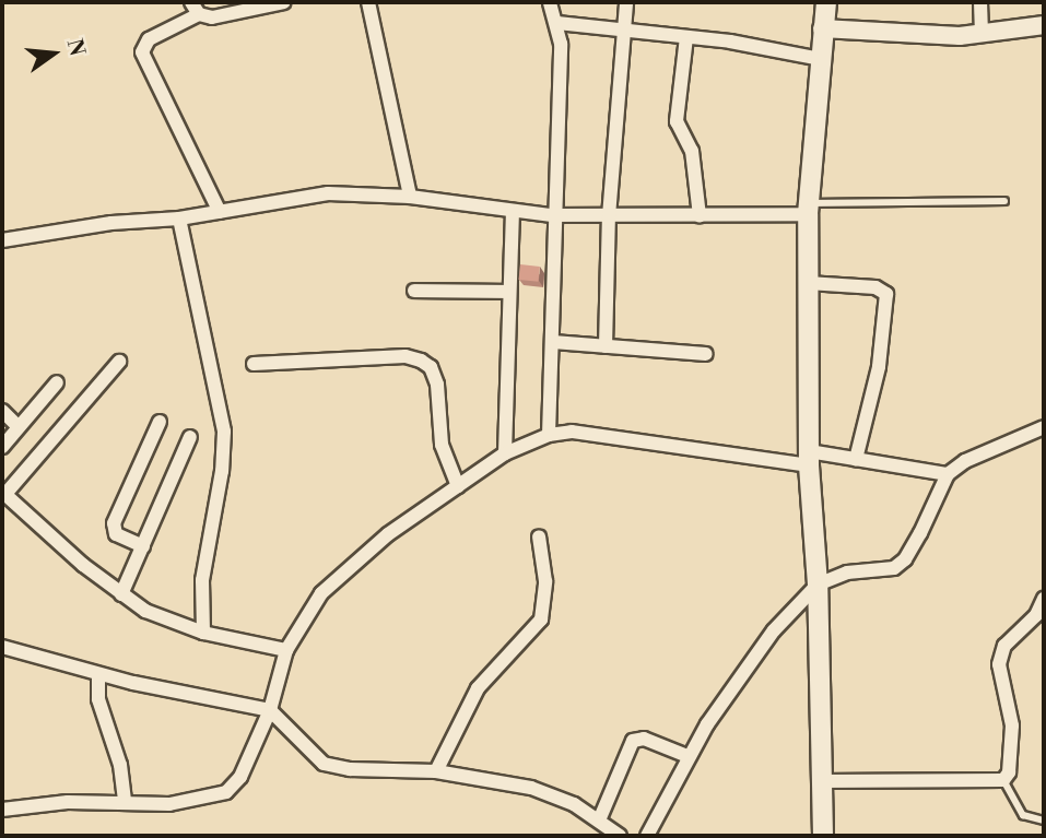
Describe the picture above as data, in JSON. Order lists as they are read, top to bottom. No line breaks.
{"north":"right"}
